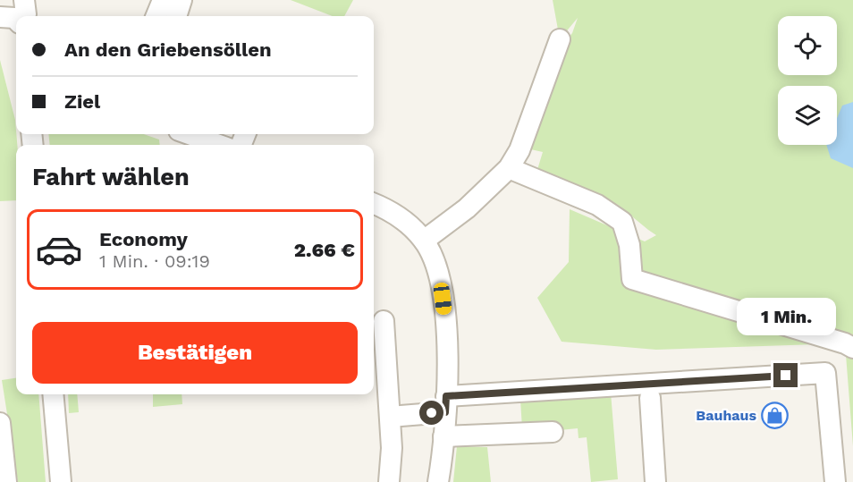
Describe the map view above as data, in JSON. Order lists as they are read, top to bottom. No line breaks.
{"places":{"shop":["Bauhaus"]},"page":{"banner":["An den Griebensöllen","Ziel"],"heading":"Fahrt wählen","list":[{"name":"Economy","note":"1 Min. · 09:19","value":"2.66 €"}],"bubble":"1 Min.","buttons":"Bestätigen"}}
